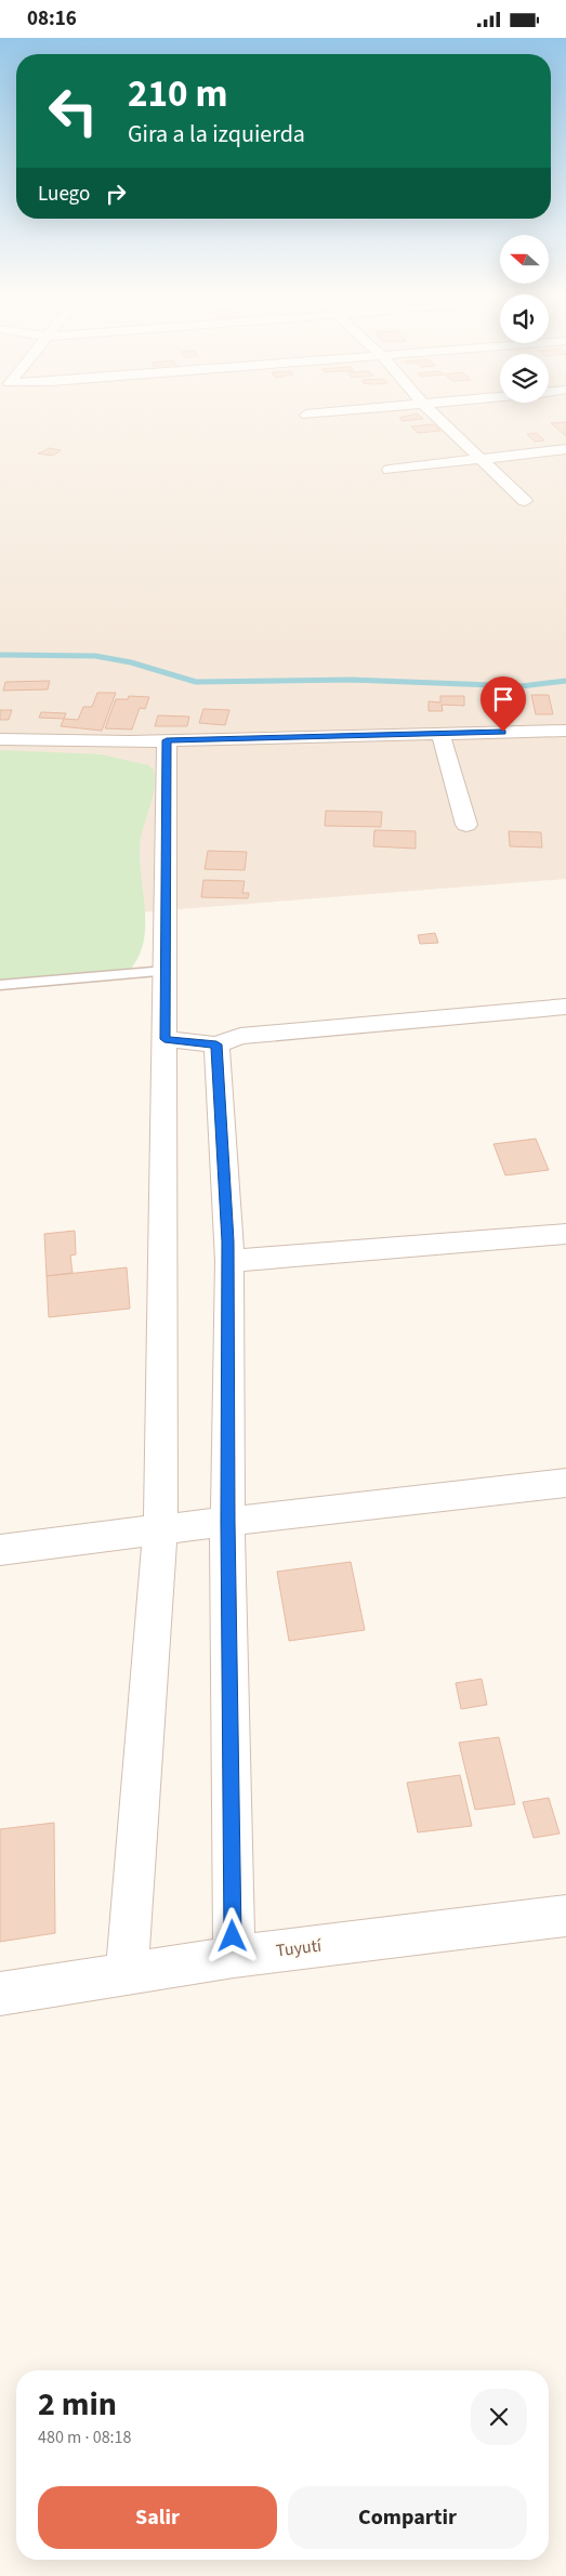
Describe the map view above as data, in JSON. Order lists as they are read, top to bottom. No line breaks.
{"streets":{"street":["Tuyutí"]},"north":"left","page":{"status":"08:16","turn":["210 m","Gira a la izquierda"],"then":"Luego","heading":["2 min","480 m · 08:18"],"buttons":["Salir","Compartir"]}}
